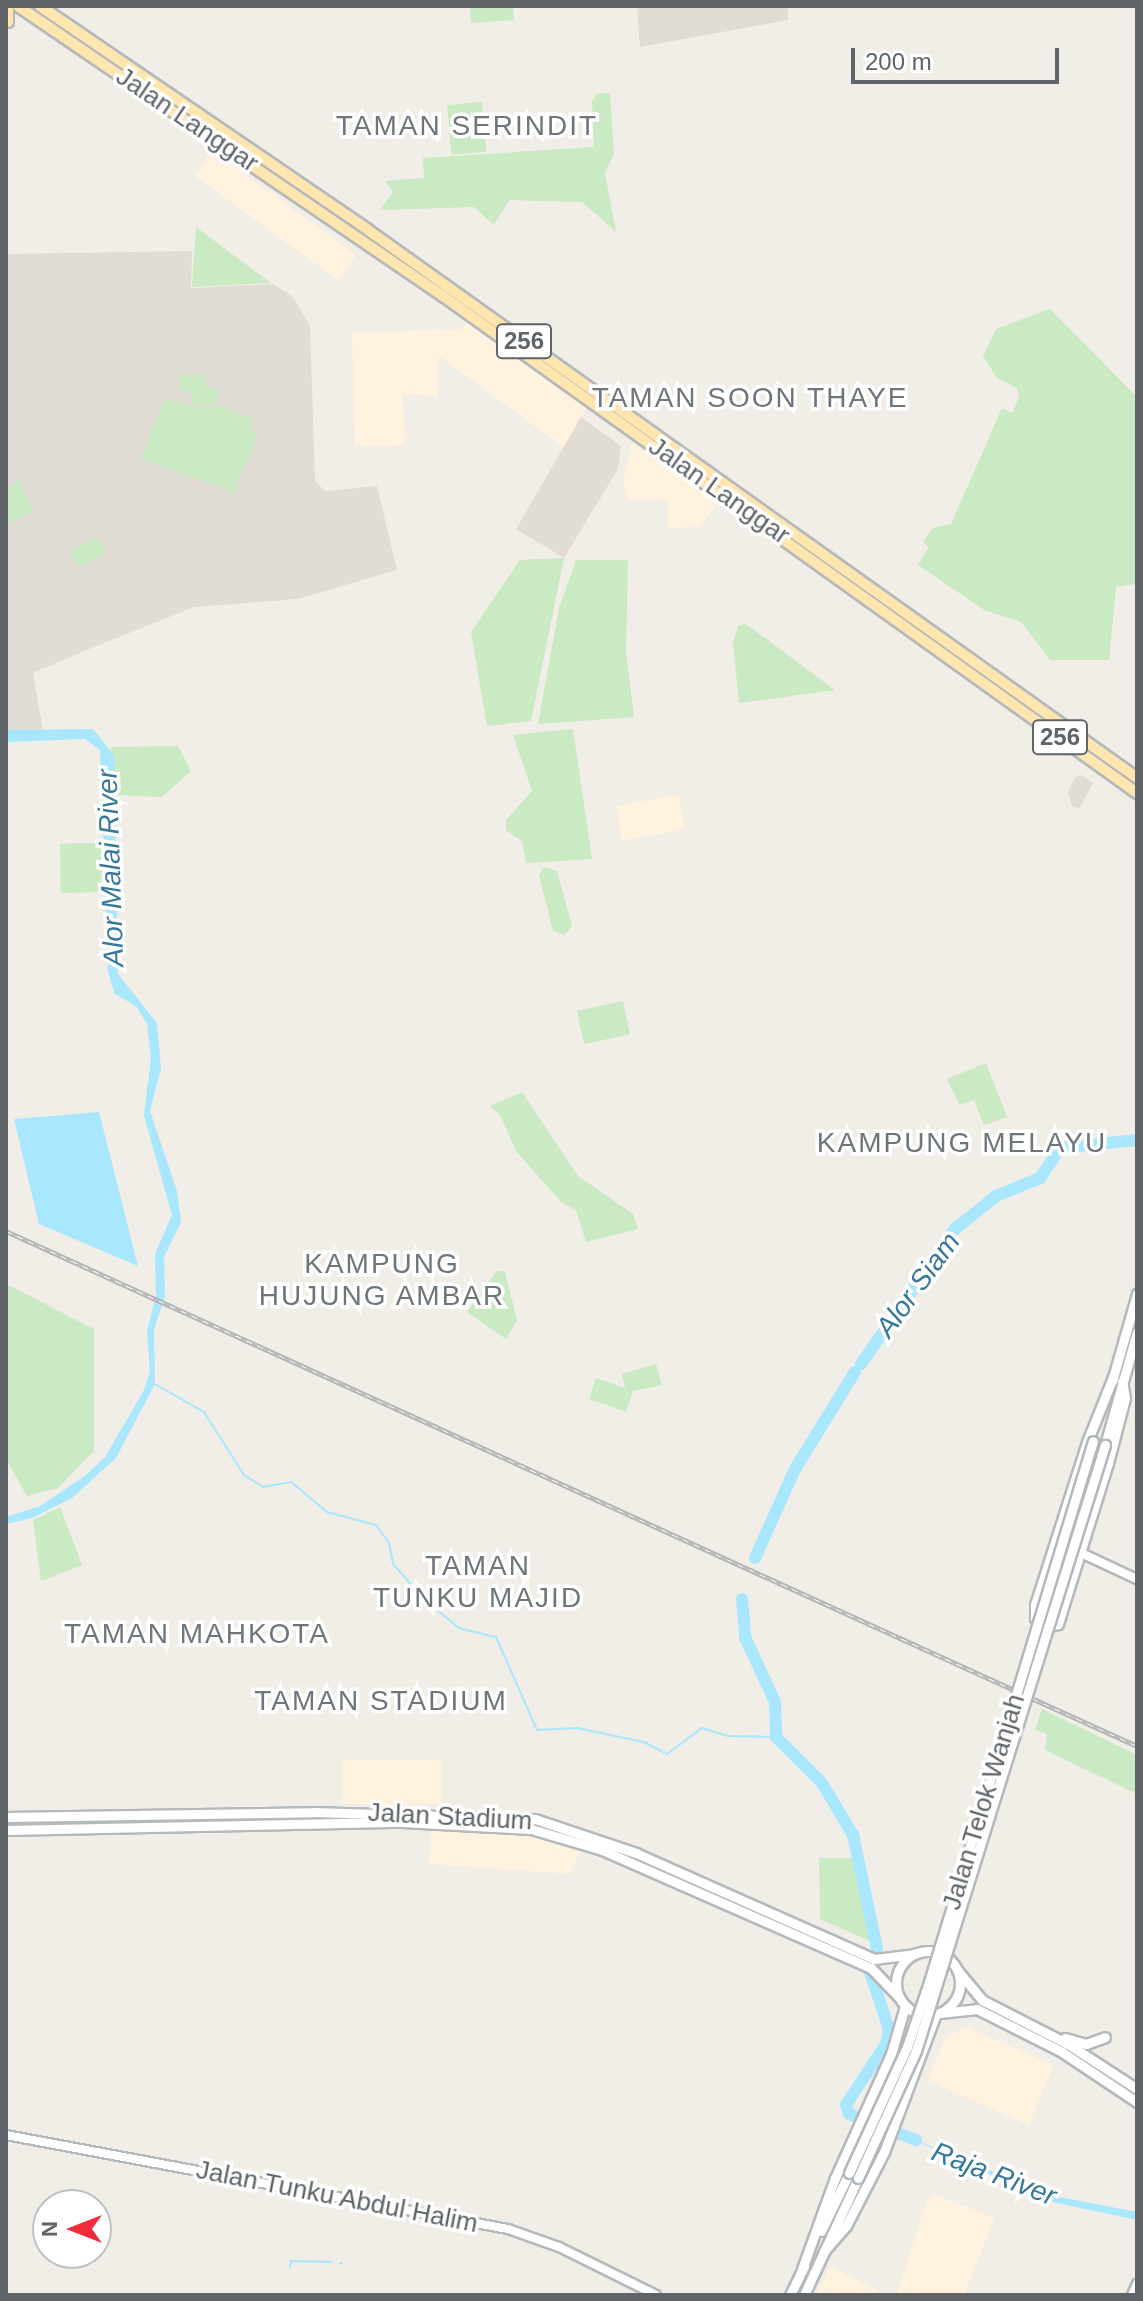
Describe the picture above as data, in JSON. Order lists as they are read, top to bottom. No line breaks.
{"streets":{"main road":["Jalan Langgar","256","Jalan Telok Wanjah","Jalan Stadium"],"street":["Jalan Tunku Abdul Halim"]},"districts":["TAMAN SERINDIT","TAMAN SOON THAYE","KAMPUNG MELAYU","KAMPUNG HUJUNG AMBAR","TAMAN TUNKU MAJID","TAMAN MAHKOTA","TAMAN STADIUM"],"water":["Alor Malai River","Alor Siam","Raja River"],"scale_bar":"200 m","north":"left"}
